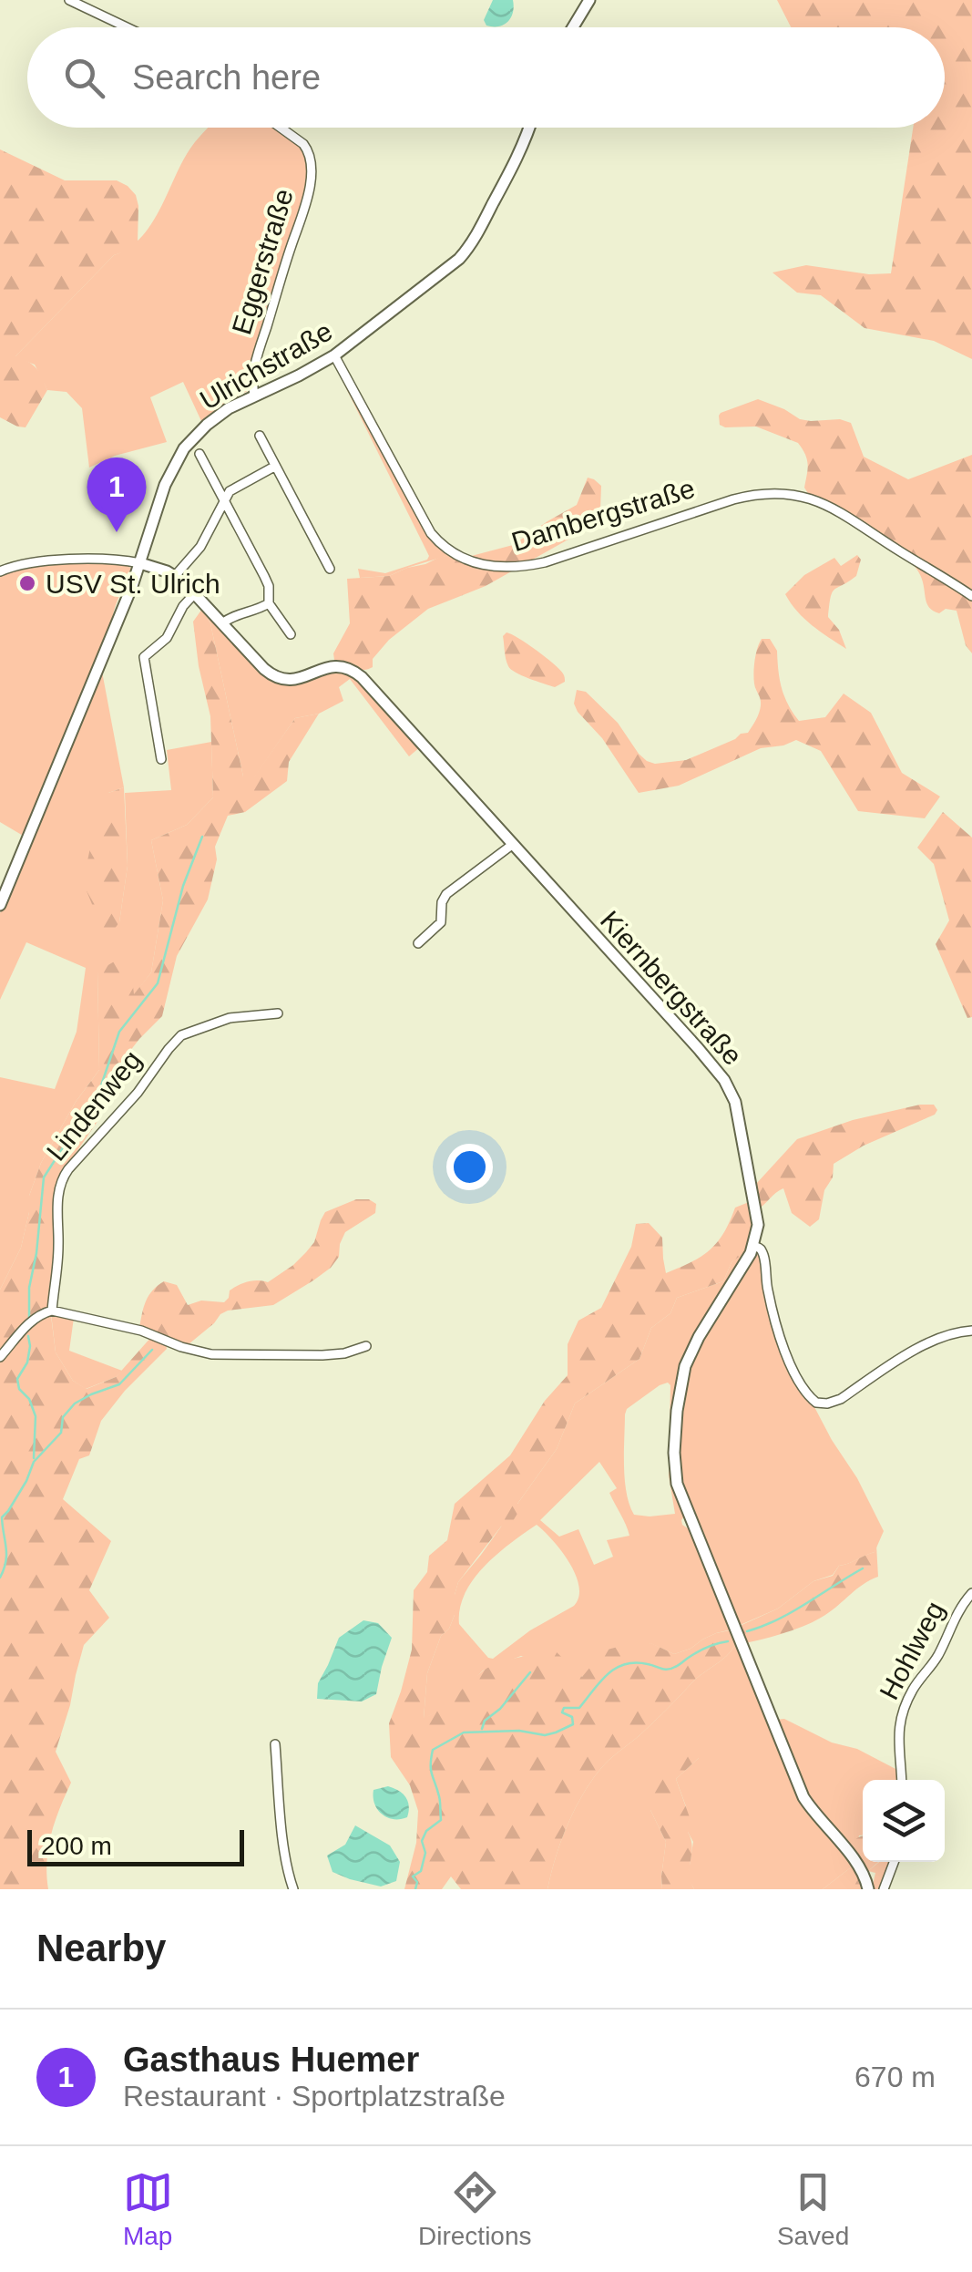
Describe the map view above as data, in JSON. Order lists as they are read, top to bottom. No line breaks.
{"streets":{"street":["Eggerstraße","Ulrichstraße","Dambergstraße","Kiernbergstraße","Lindenweg","Hohlweg"]},"crossings":[["Eggerstraße","Ulrichstraße"],["Ulrichstraße","Dambergstraße"],["Ulrichstraße","Kiernbergstraße"]],"places":["USV St. Ulrich"],"scale_bar":"200 m","page":{"search":"Search here","pins":"1","scale":"200 m","heading":"Nearby","list":[{"mark":"1","name":"Gasthaus Huemer","note":"Restaurant · Sportplatzstraße","value":"670 m"}],"nav":["Map","Directions","Saved"]}}
